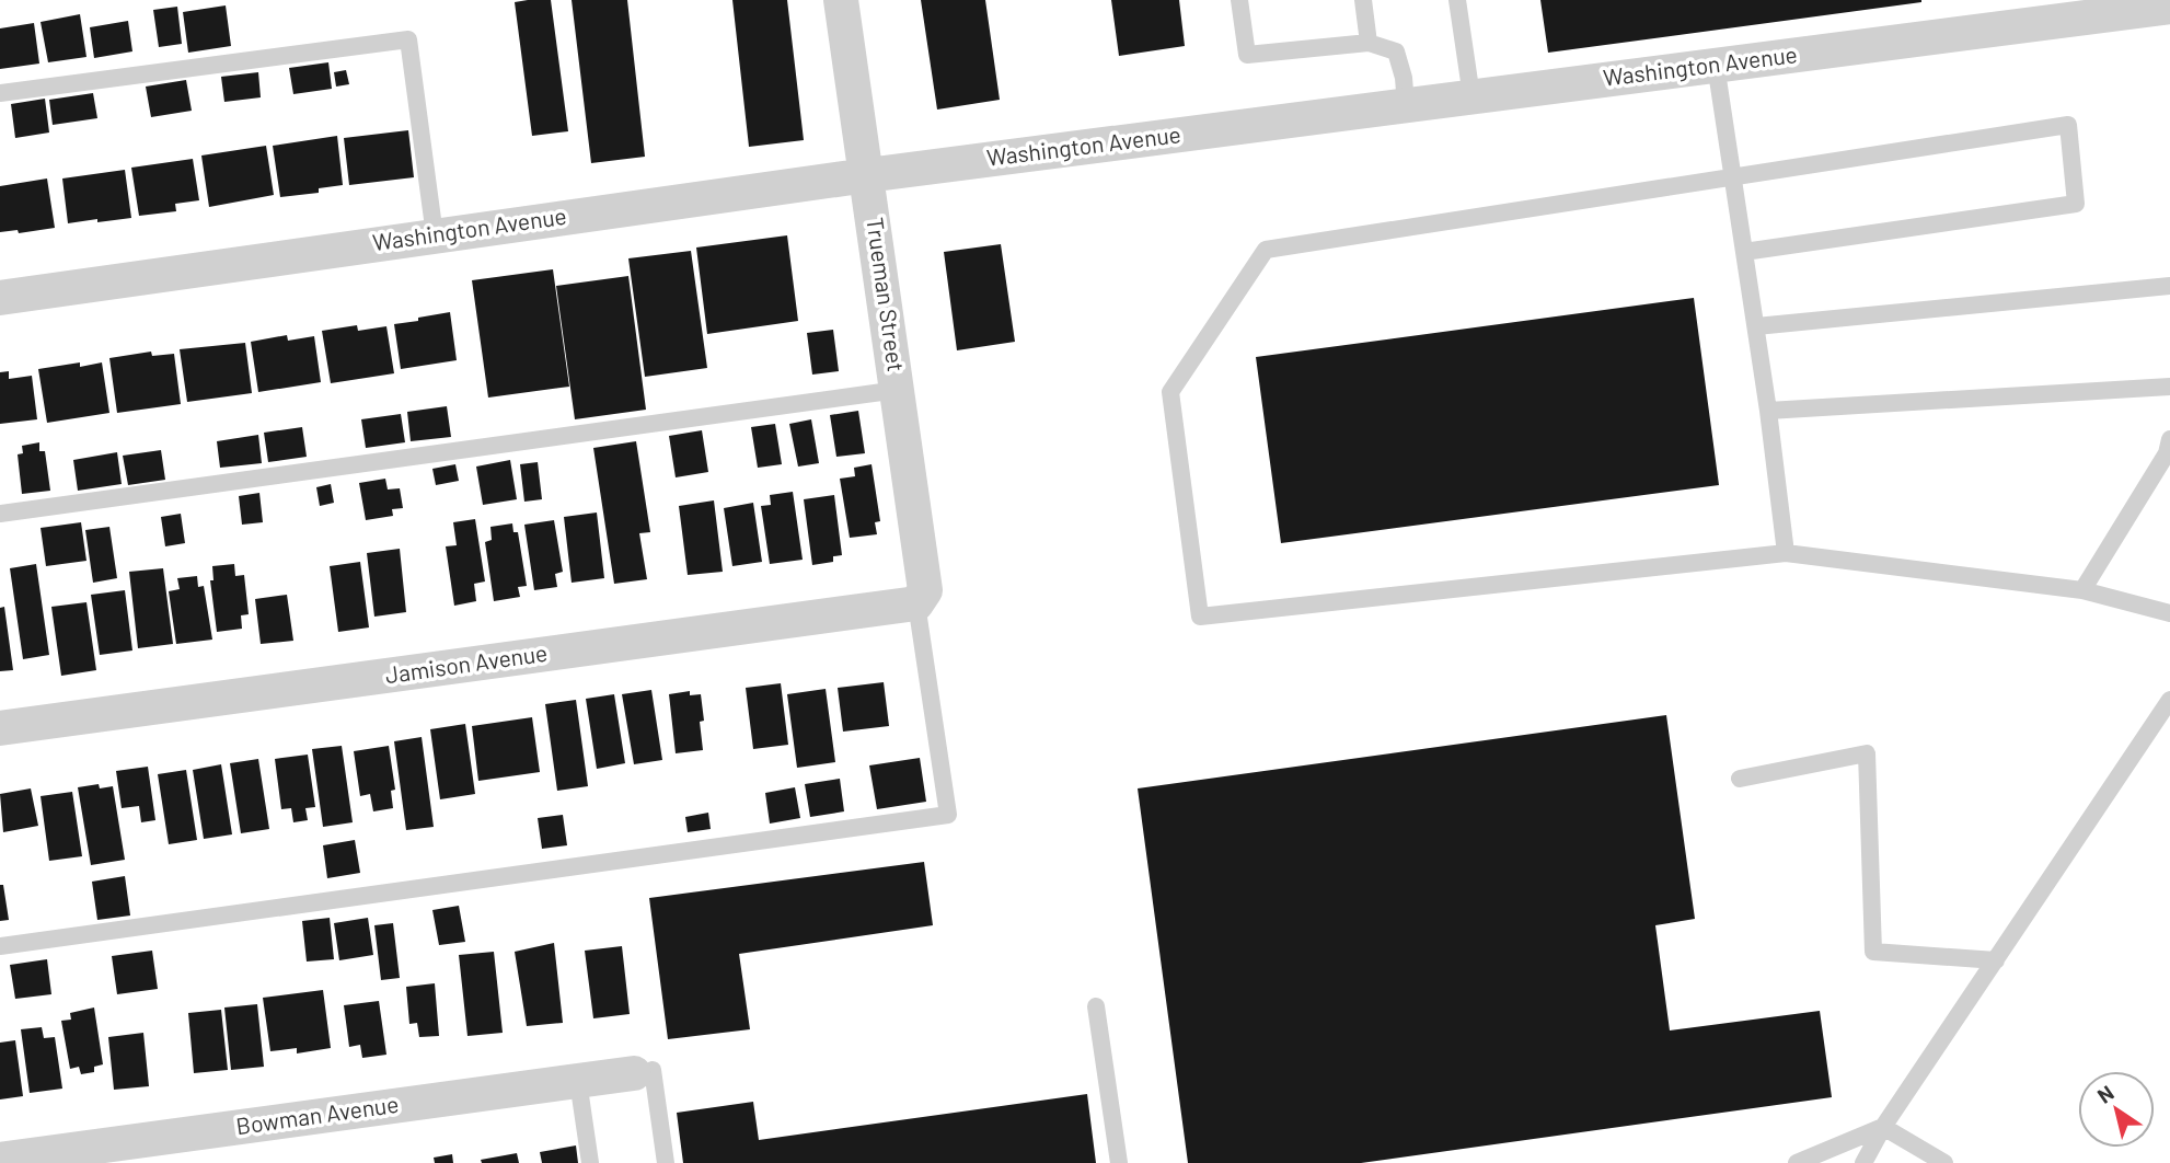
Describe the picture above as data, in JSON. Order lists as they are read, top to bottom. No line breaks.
{"streets":{"street":["Washington Avenue","Trueman Street","Jamison Avenue","Bowman Avenue"]},"crossings":[["Washington Avenue","Trueman Street"],["Trueman Street","Jamison Avenue"]],"north":"top left"}
